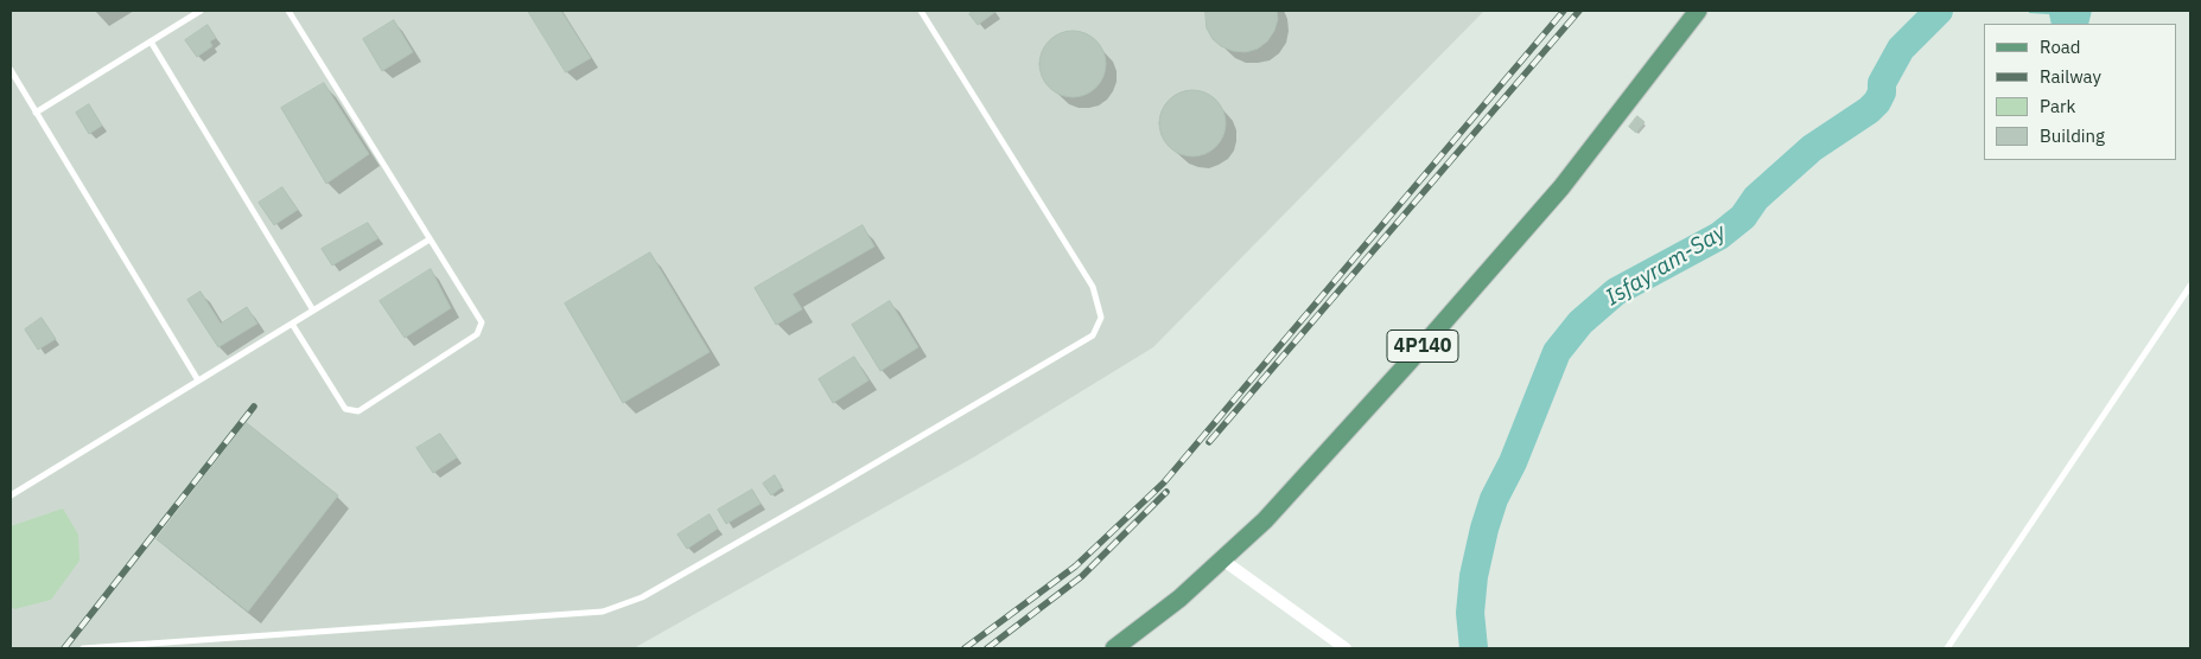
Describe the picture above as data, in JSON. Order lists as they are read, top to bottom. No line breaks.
{"streets":{"main road":["4P140"]},"water":["Isfayram-Say"],"legend":["Road","Railway","Park","Building"]}
